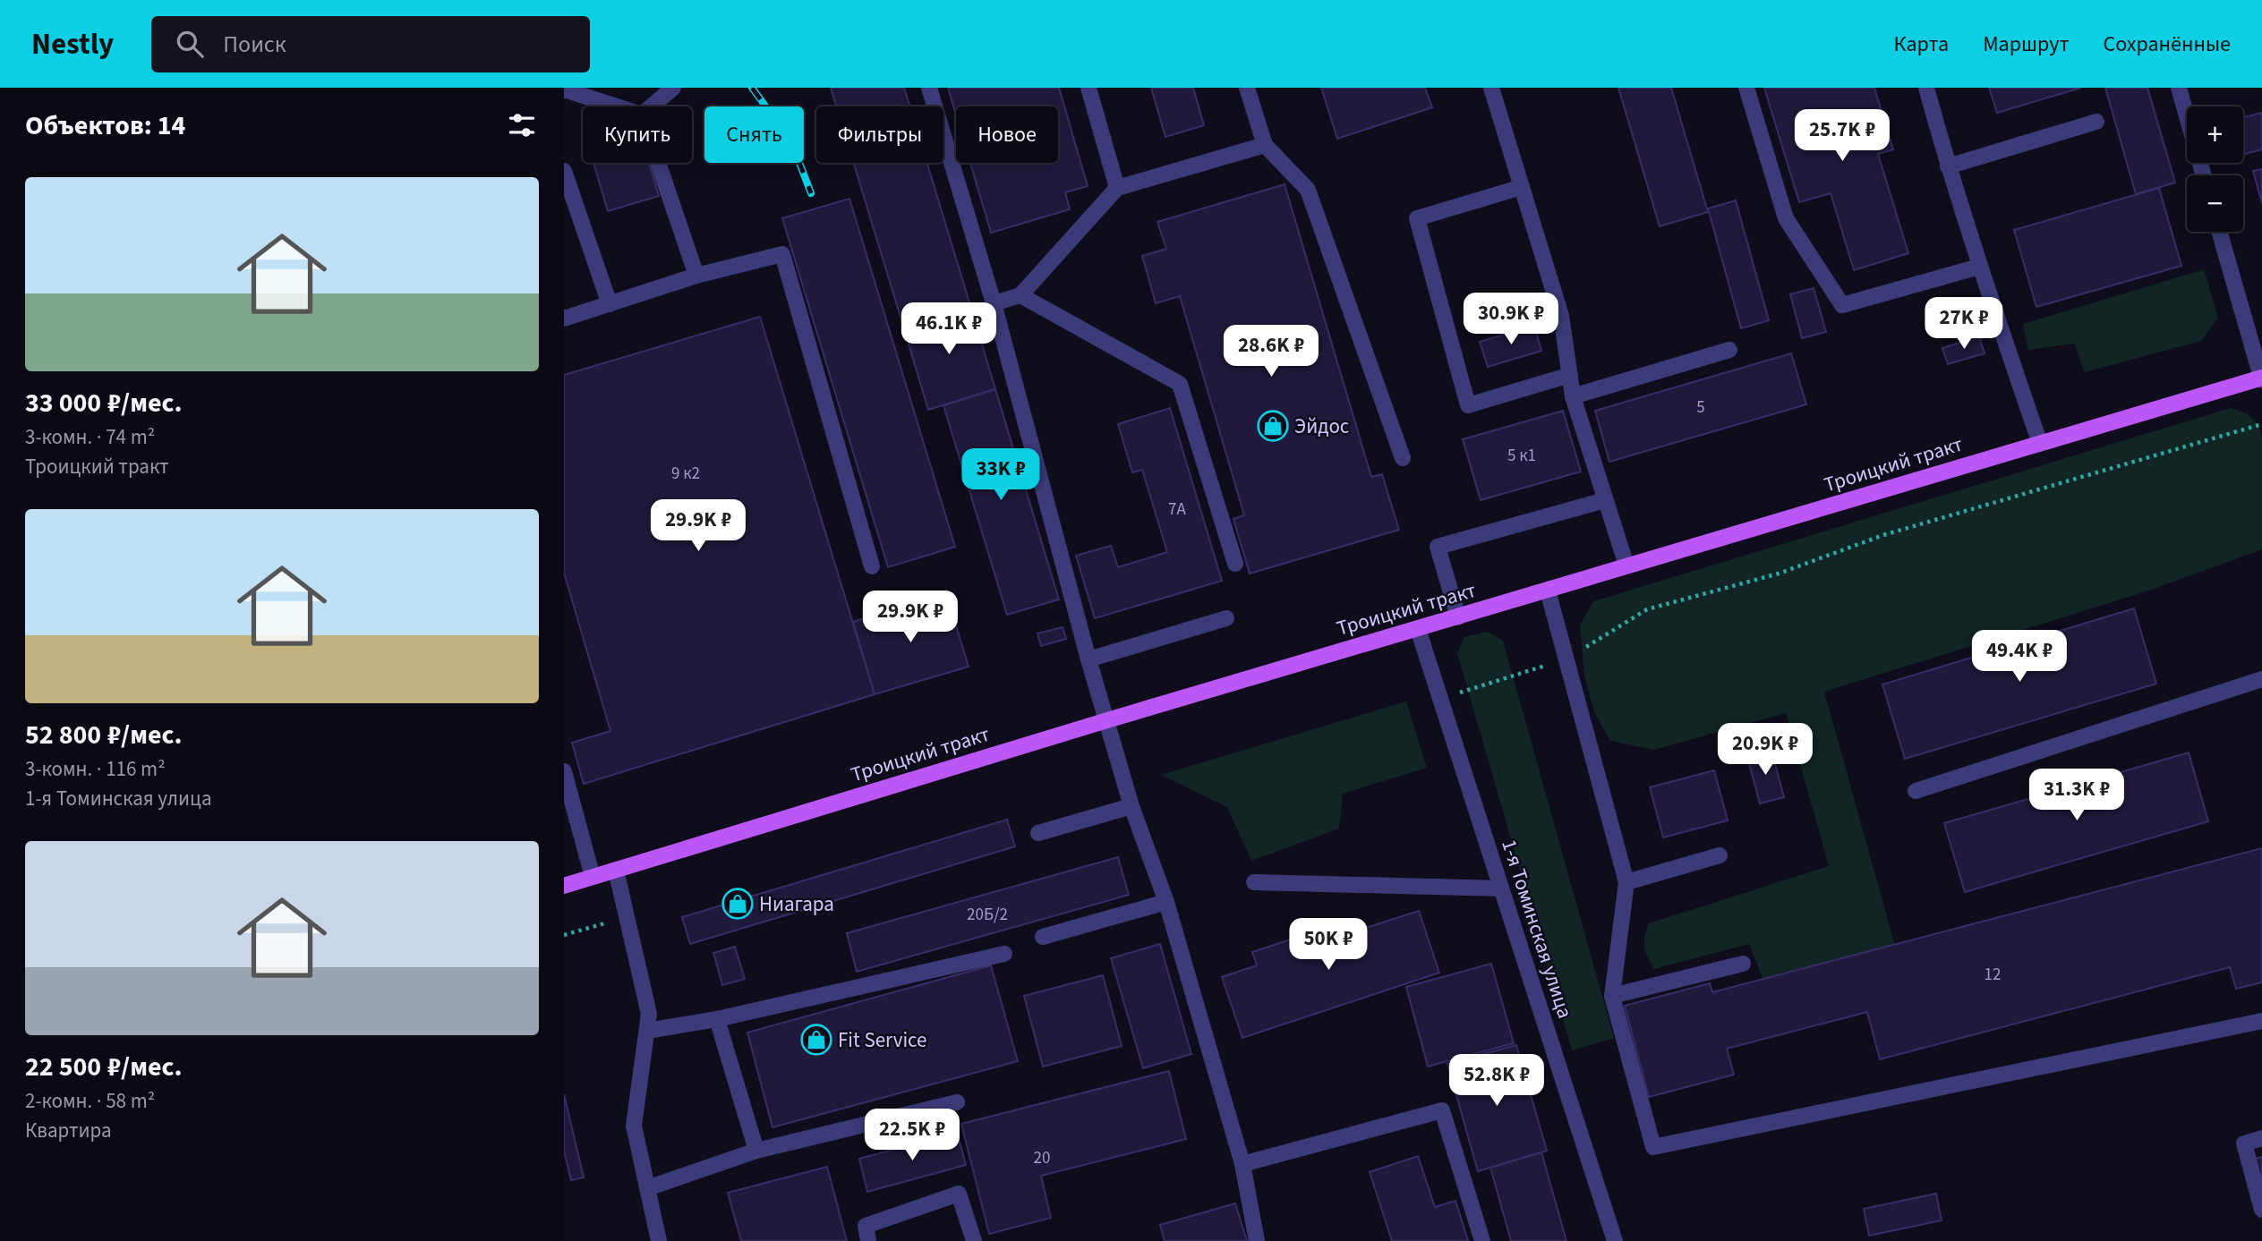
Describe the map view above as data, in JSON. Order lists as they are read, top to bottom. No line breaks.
{"streets":{"main road":["Троицкий тракт"],"street":["1-я Томинская улица"]},"crossings":[["Троицкий тракт","1-я Томинская улица"]],"places":{"shop":["Эйдос","Ниагара","Fit Service"]},"house_numbers":["5","5 к1","9 к2","7А","20Б/2","12","20"],"page":{"header":"Nestly","search":"Поиск","nav":["Карта","Маршрут","Сохранённые"],"heading":"Объектов: 14","map_buttons":["+","−"],"chip":["Купить","Снять","Фильтры","Новое"],"price":["25.7K ₽","30.9K ₽","27K ₽","46.1K ₽","28.6K ₽","33K ₽","29.9K ₽","29.9K ₽","49.4K ₽","20.9K ₽","31.3K ₽","50K ₽","52.8K ₽","22.5K ₽"],"list":[{"name":"33 000 ₽/мес.","note":"3-комн. · 74 m² · Троицкий тракт"},{"name":"52 800 ₽/мес.","note":"3-комн. · 116 m² · 1-я Томинская улица"},{"name":"22 500 ₽/мес.","note":"2-комн. · 58 m² · Квартира"}]}}
